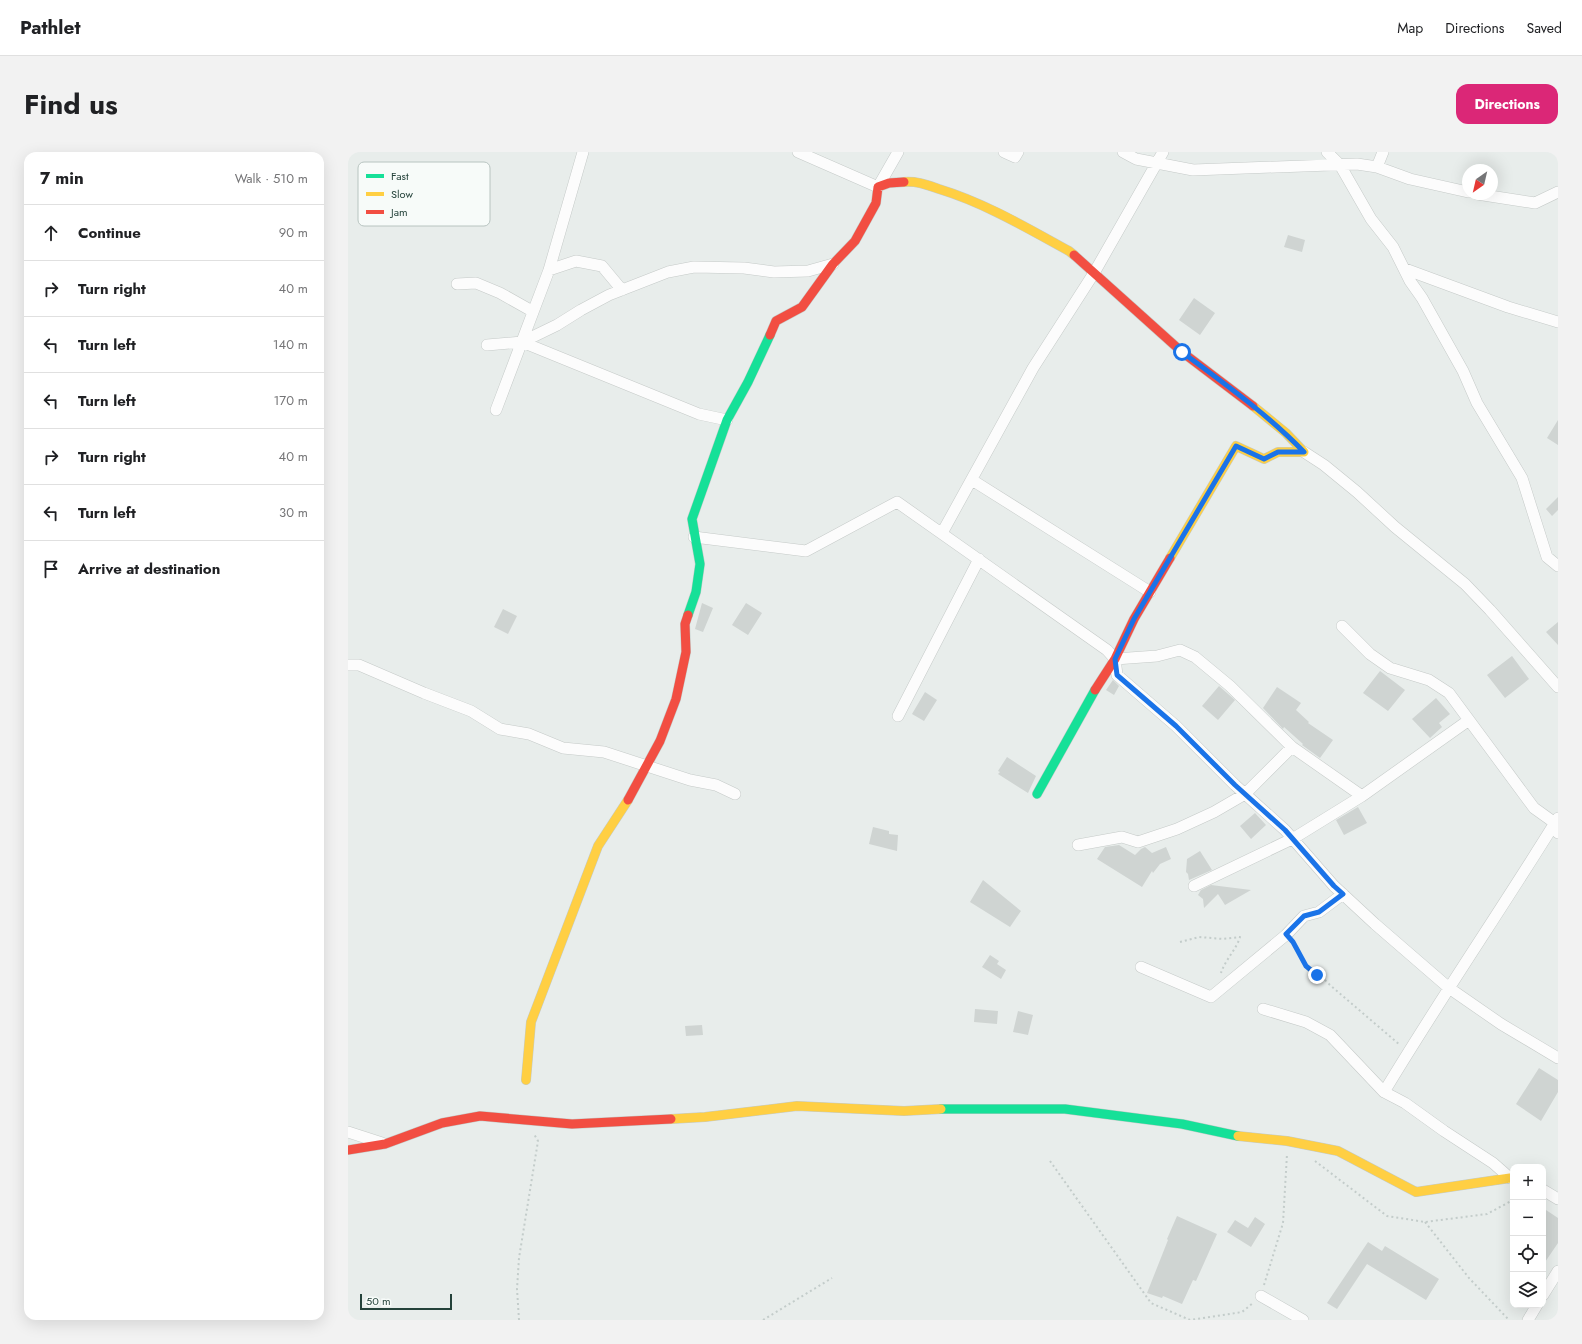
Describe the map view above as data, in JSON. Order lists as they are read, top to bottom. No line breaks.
{"legend":["Fast","Slow","Jam"],"scale_bar":"50 m","north":"bottom left","page":{"header":"Pathlet","nav":["Map","Directions","Saved"],"title":"Find us","buttons":"Directions","heading":["7 min","Walk · 510 m"],"list":[["Continue","90 m"],["Turn right","40 m"],["Turn left","140 m"],["Turn left","170 m"],["Turn right","40 m"],["Turn left","30 m"],"Arrive at destination"],"map_buttons":["+","−"],"scale":"50 m"}}
